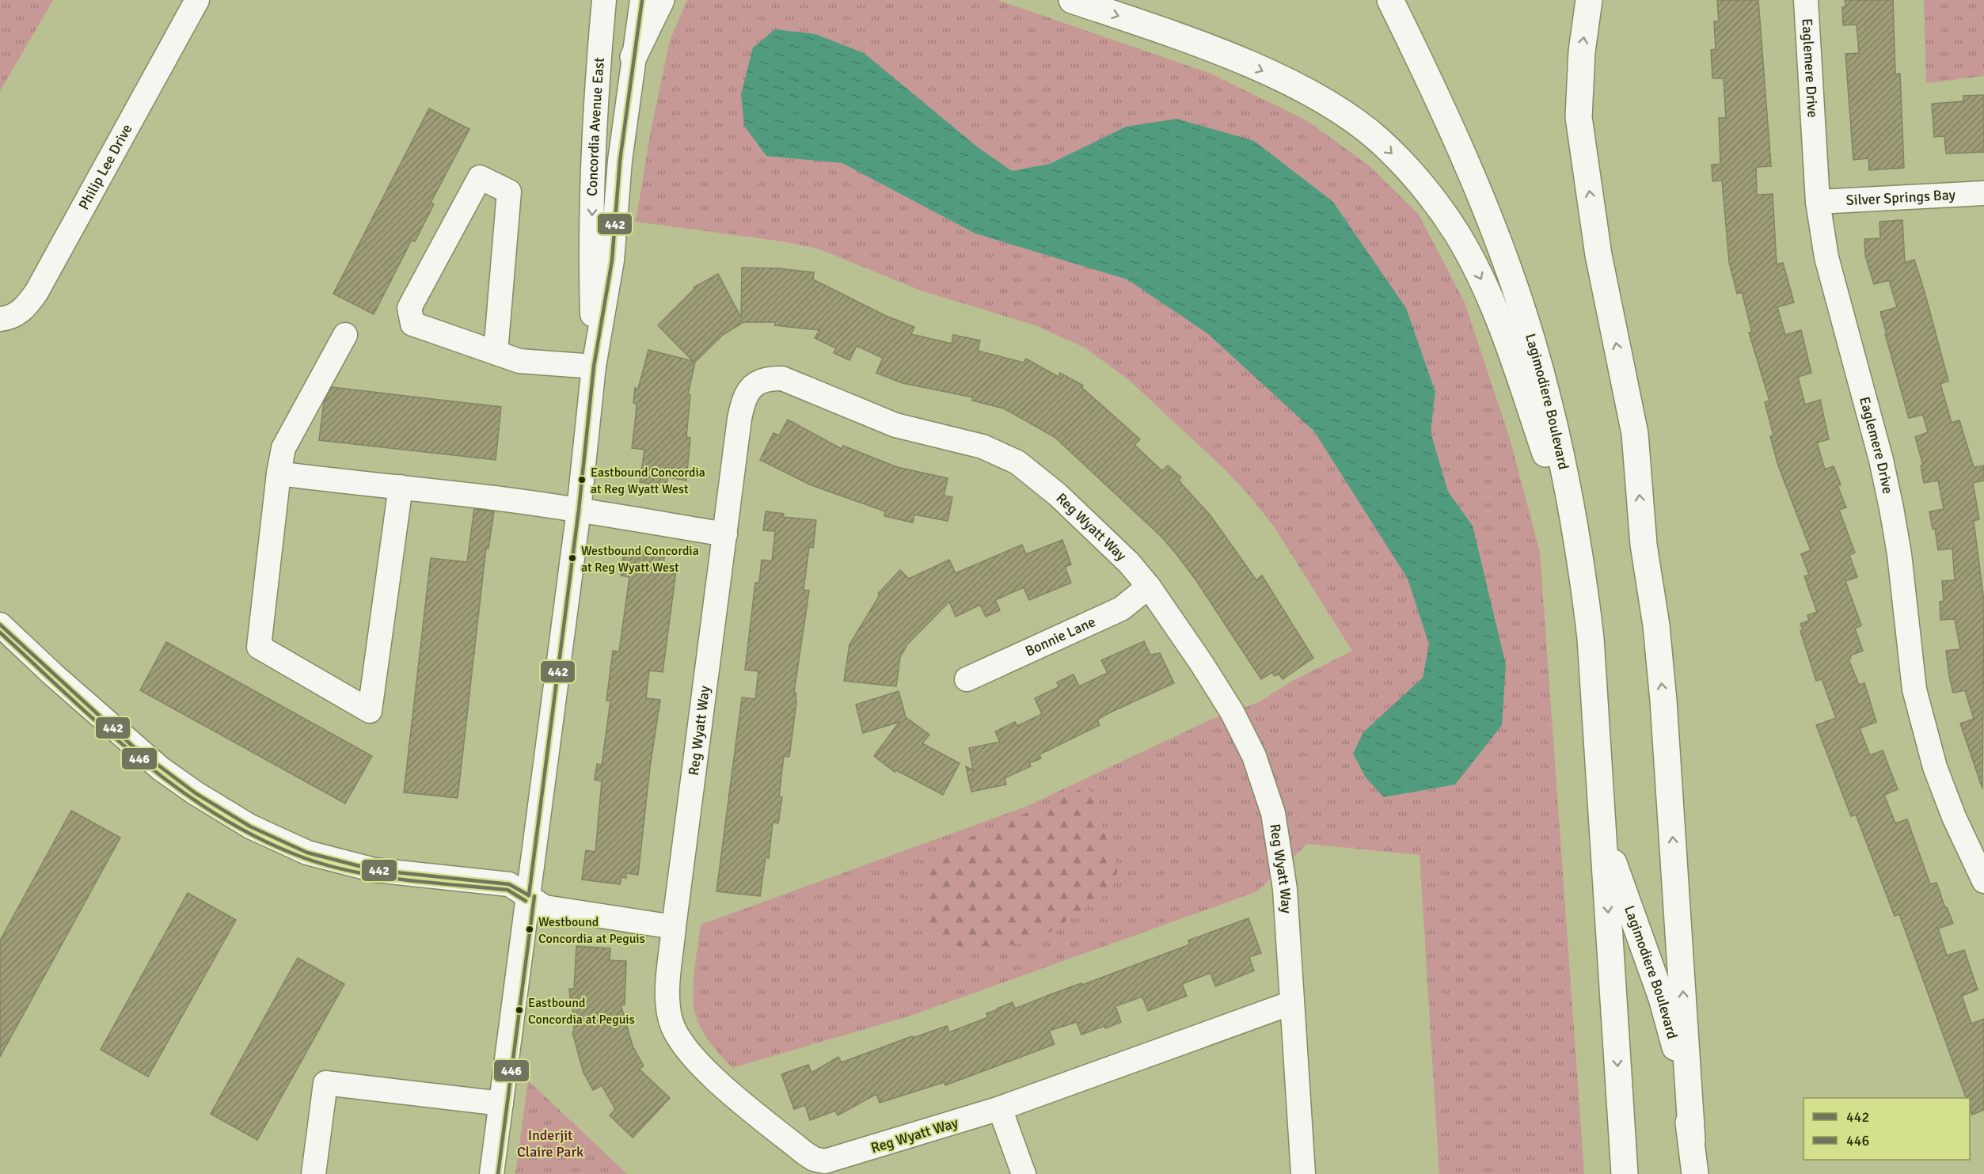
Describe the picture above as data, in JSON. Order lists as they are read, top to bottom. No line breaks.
{"streets":{"main road":["Lagimodiere Boulevard"],"street":["Eaglemere Drive","Concordia Avenue East","Philip Lee Drive","Silver Springs Bay","Reg Wyatt Way","Bonnie Lane"]},"crossings":[["Eaglemere Drive","Silver Springs Bay"],["Reg Wyatt Way","Bonnie Lane"]],"parks":["Inderjit Claire Park"],"places":["Eastbound Concordia at Reg Wyatt West","Westbound Concordia at Reg Wyatt West","Westbound Concordia at Peguis","Eastbound Concordia at Peguis"],"lines":["transit line 442","transit line 446"],"legend":["442","446"]}
